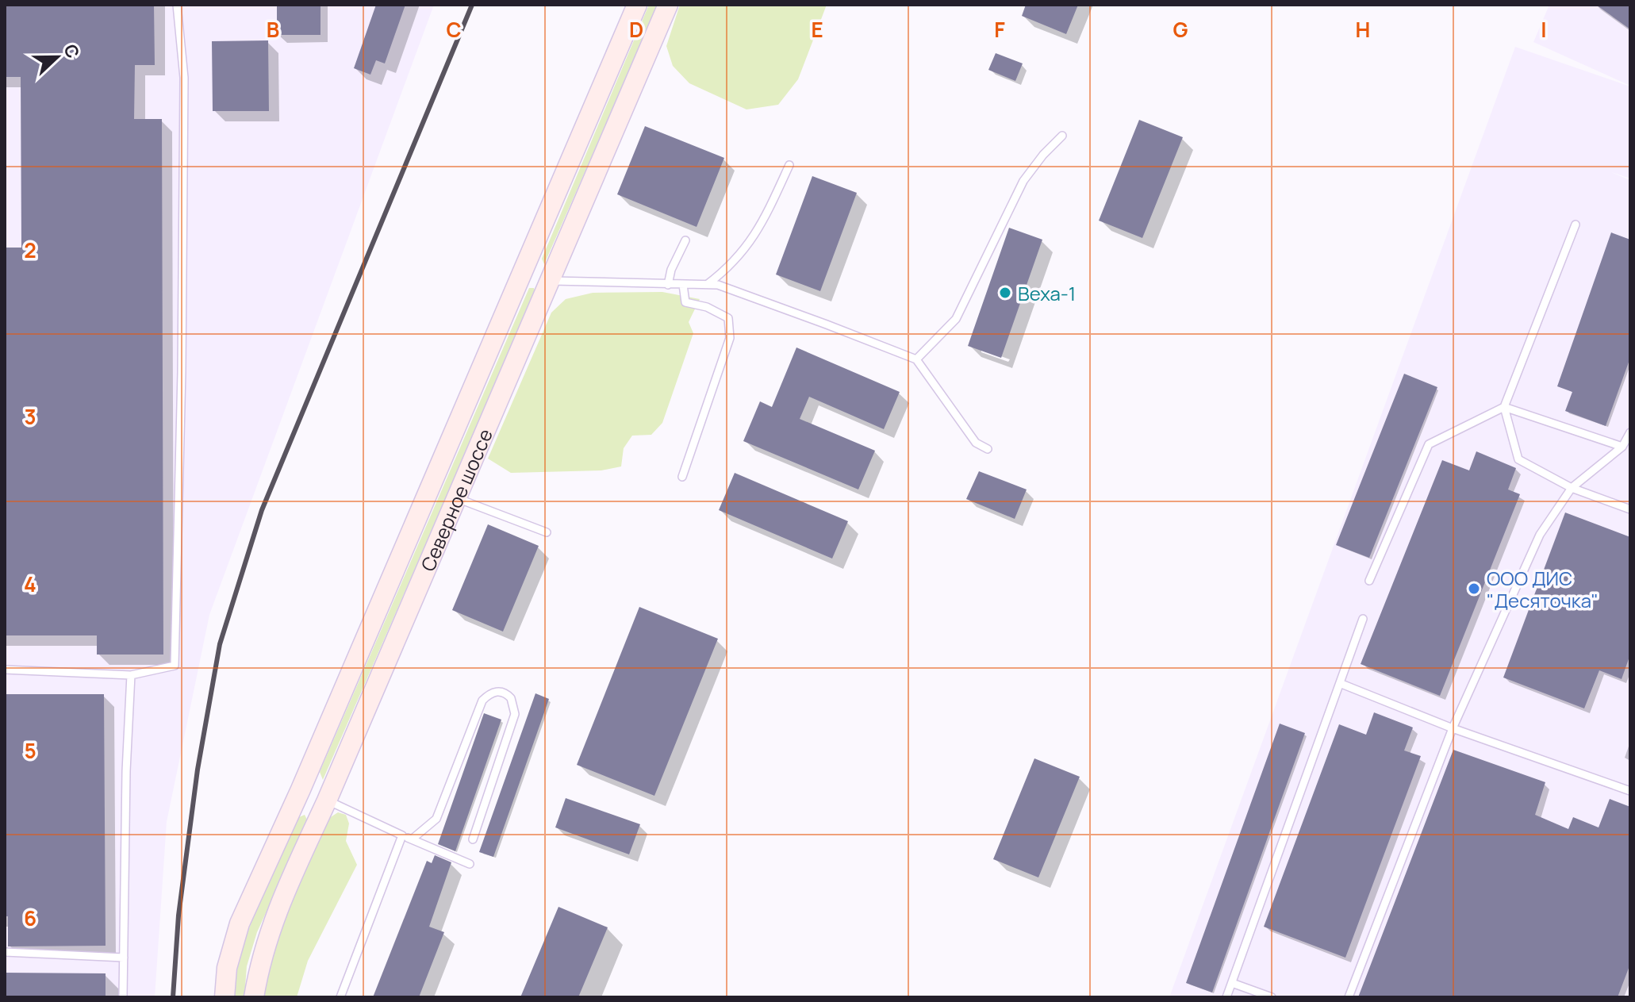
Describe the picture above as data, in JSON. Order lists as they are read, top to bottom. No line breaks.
{"streets":{"main road":["Северное шоссе"]},"places":["Веха-1","ООО ДИС \"Десяточка\""],"north":"right","grid":{"columns":["B","C","D","E","F","G","H","I"],"rows":["2","3","4","5","6"]}}
